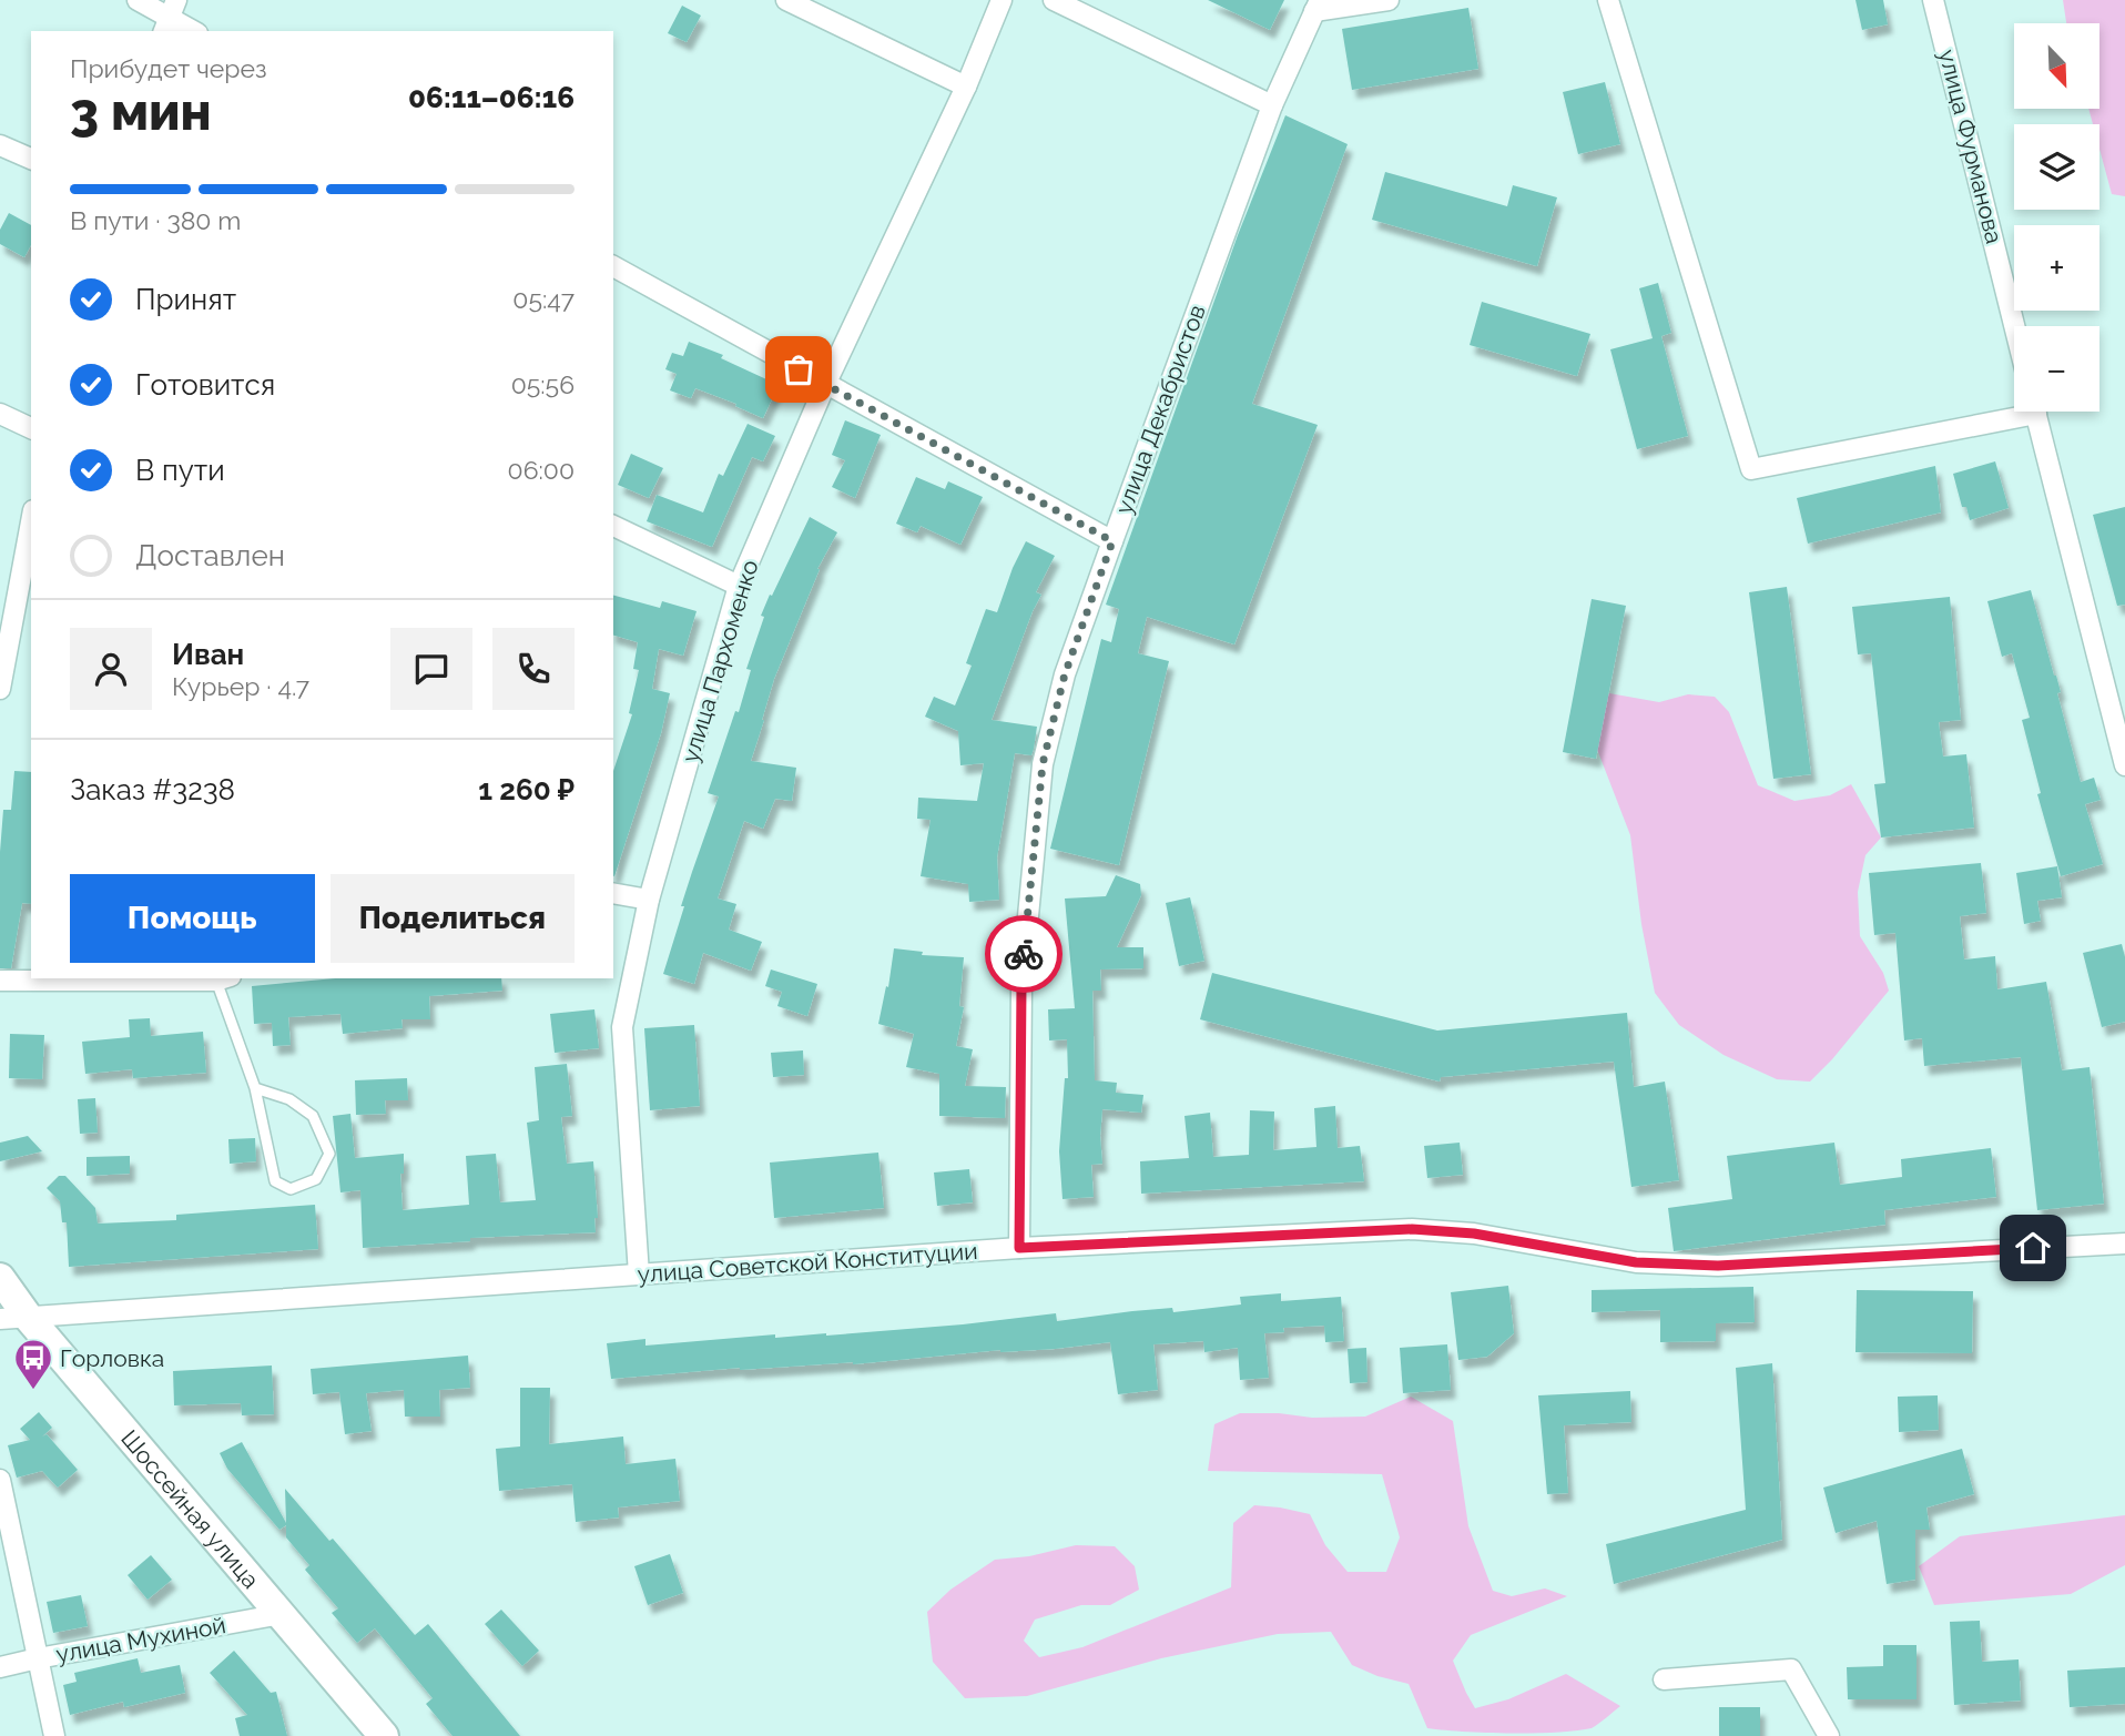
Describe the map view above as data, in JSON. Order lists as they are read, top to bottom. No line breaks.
{"streets":{"street":["улица Фурманова","улица Декабристов","улица Пархоменко","улица Советской Конституции","Шоссейная улица","улица Мухиной"]},"crossings":[["улица Декабристов","улица Советской Конституции"],["улица Пархоменко","улица Советской Конституции"],["улица Советской Конституции","Шоссейная улица"],["Шоссейная улица","улица Мухиной"]],"places":{"bus stop":["Горловка"]},"north":"bottom right","page":{"map_buttons":["+","−"],"heading":["3 мин","Прибудет через","06:11–06:16"],"panel":["Иван","Курьер · 4.7","Заказ #3238","1 260 ₽"],"bar":"В пути · 380 m","list":[["Принят","05:47"],["Готовится","05:56"],["В пути","06:00"],"Доставлен"],"buttons":["Помощь","Поделиться"]}}
